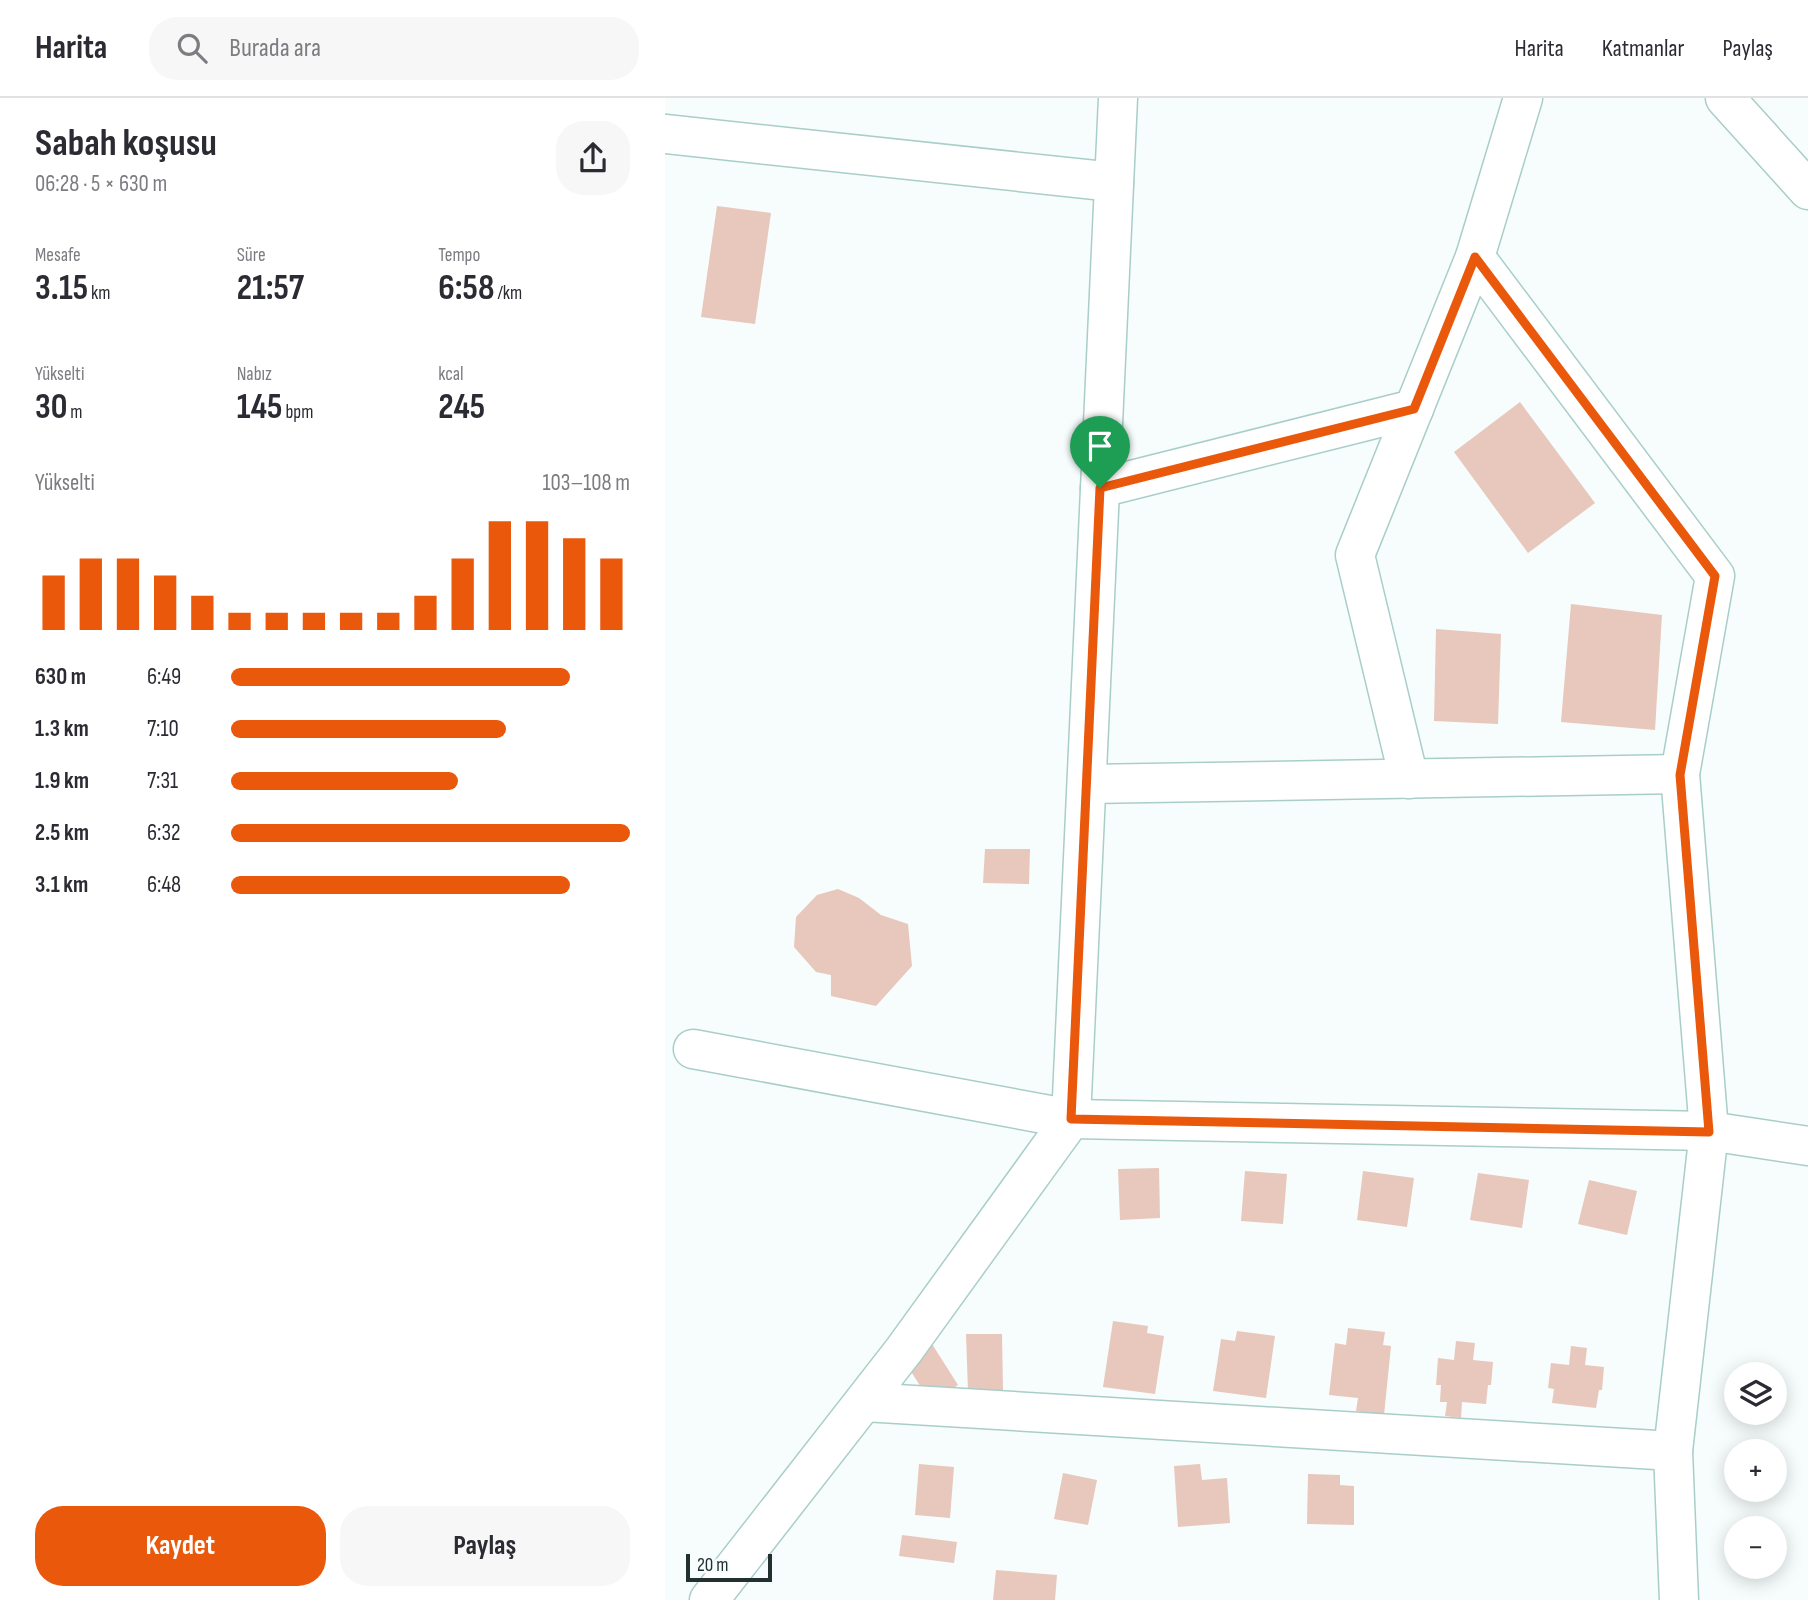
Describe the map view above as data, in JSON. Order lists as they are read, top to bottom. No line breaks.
{"scale_bar":"20 m","page":{"header":"Harita","search":"Burada ara","nav":["Harita","Katmanlar","Paylaş"],"heading":["Sabah koşusu","06:28 · 5 × 630 m"],"stats":[["Mesafe","3.15 km"],["Süre","21:57"],["Tempo","6:58 /km"],["Yükselti","30 m"],["Nabız","145 bpm"],["kcal","245"]],"chart":["Yükselti","103–108 m"],"list":[{"name":"630 m","note":"6:49"},{"name":"1.3 km","note":"7:10"},{"name":"1.9 km","note":"7:31"},{"name":"2.5 km","note":"6:32"},{"name":"3.1 km","note":"6:48"}],"map_buttons":["+","−"],"buttons":["Kaydet","Paylaş"],"scale":"20 m"}}
